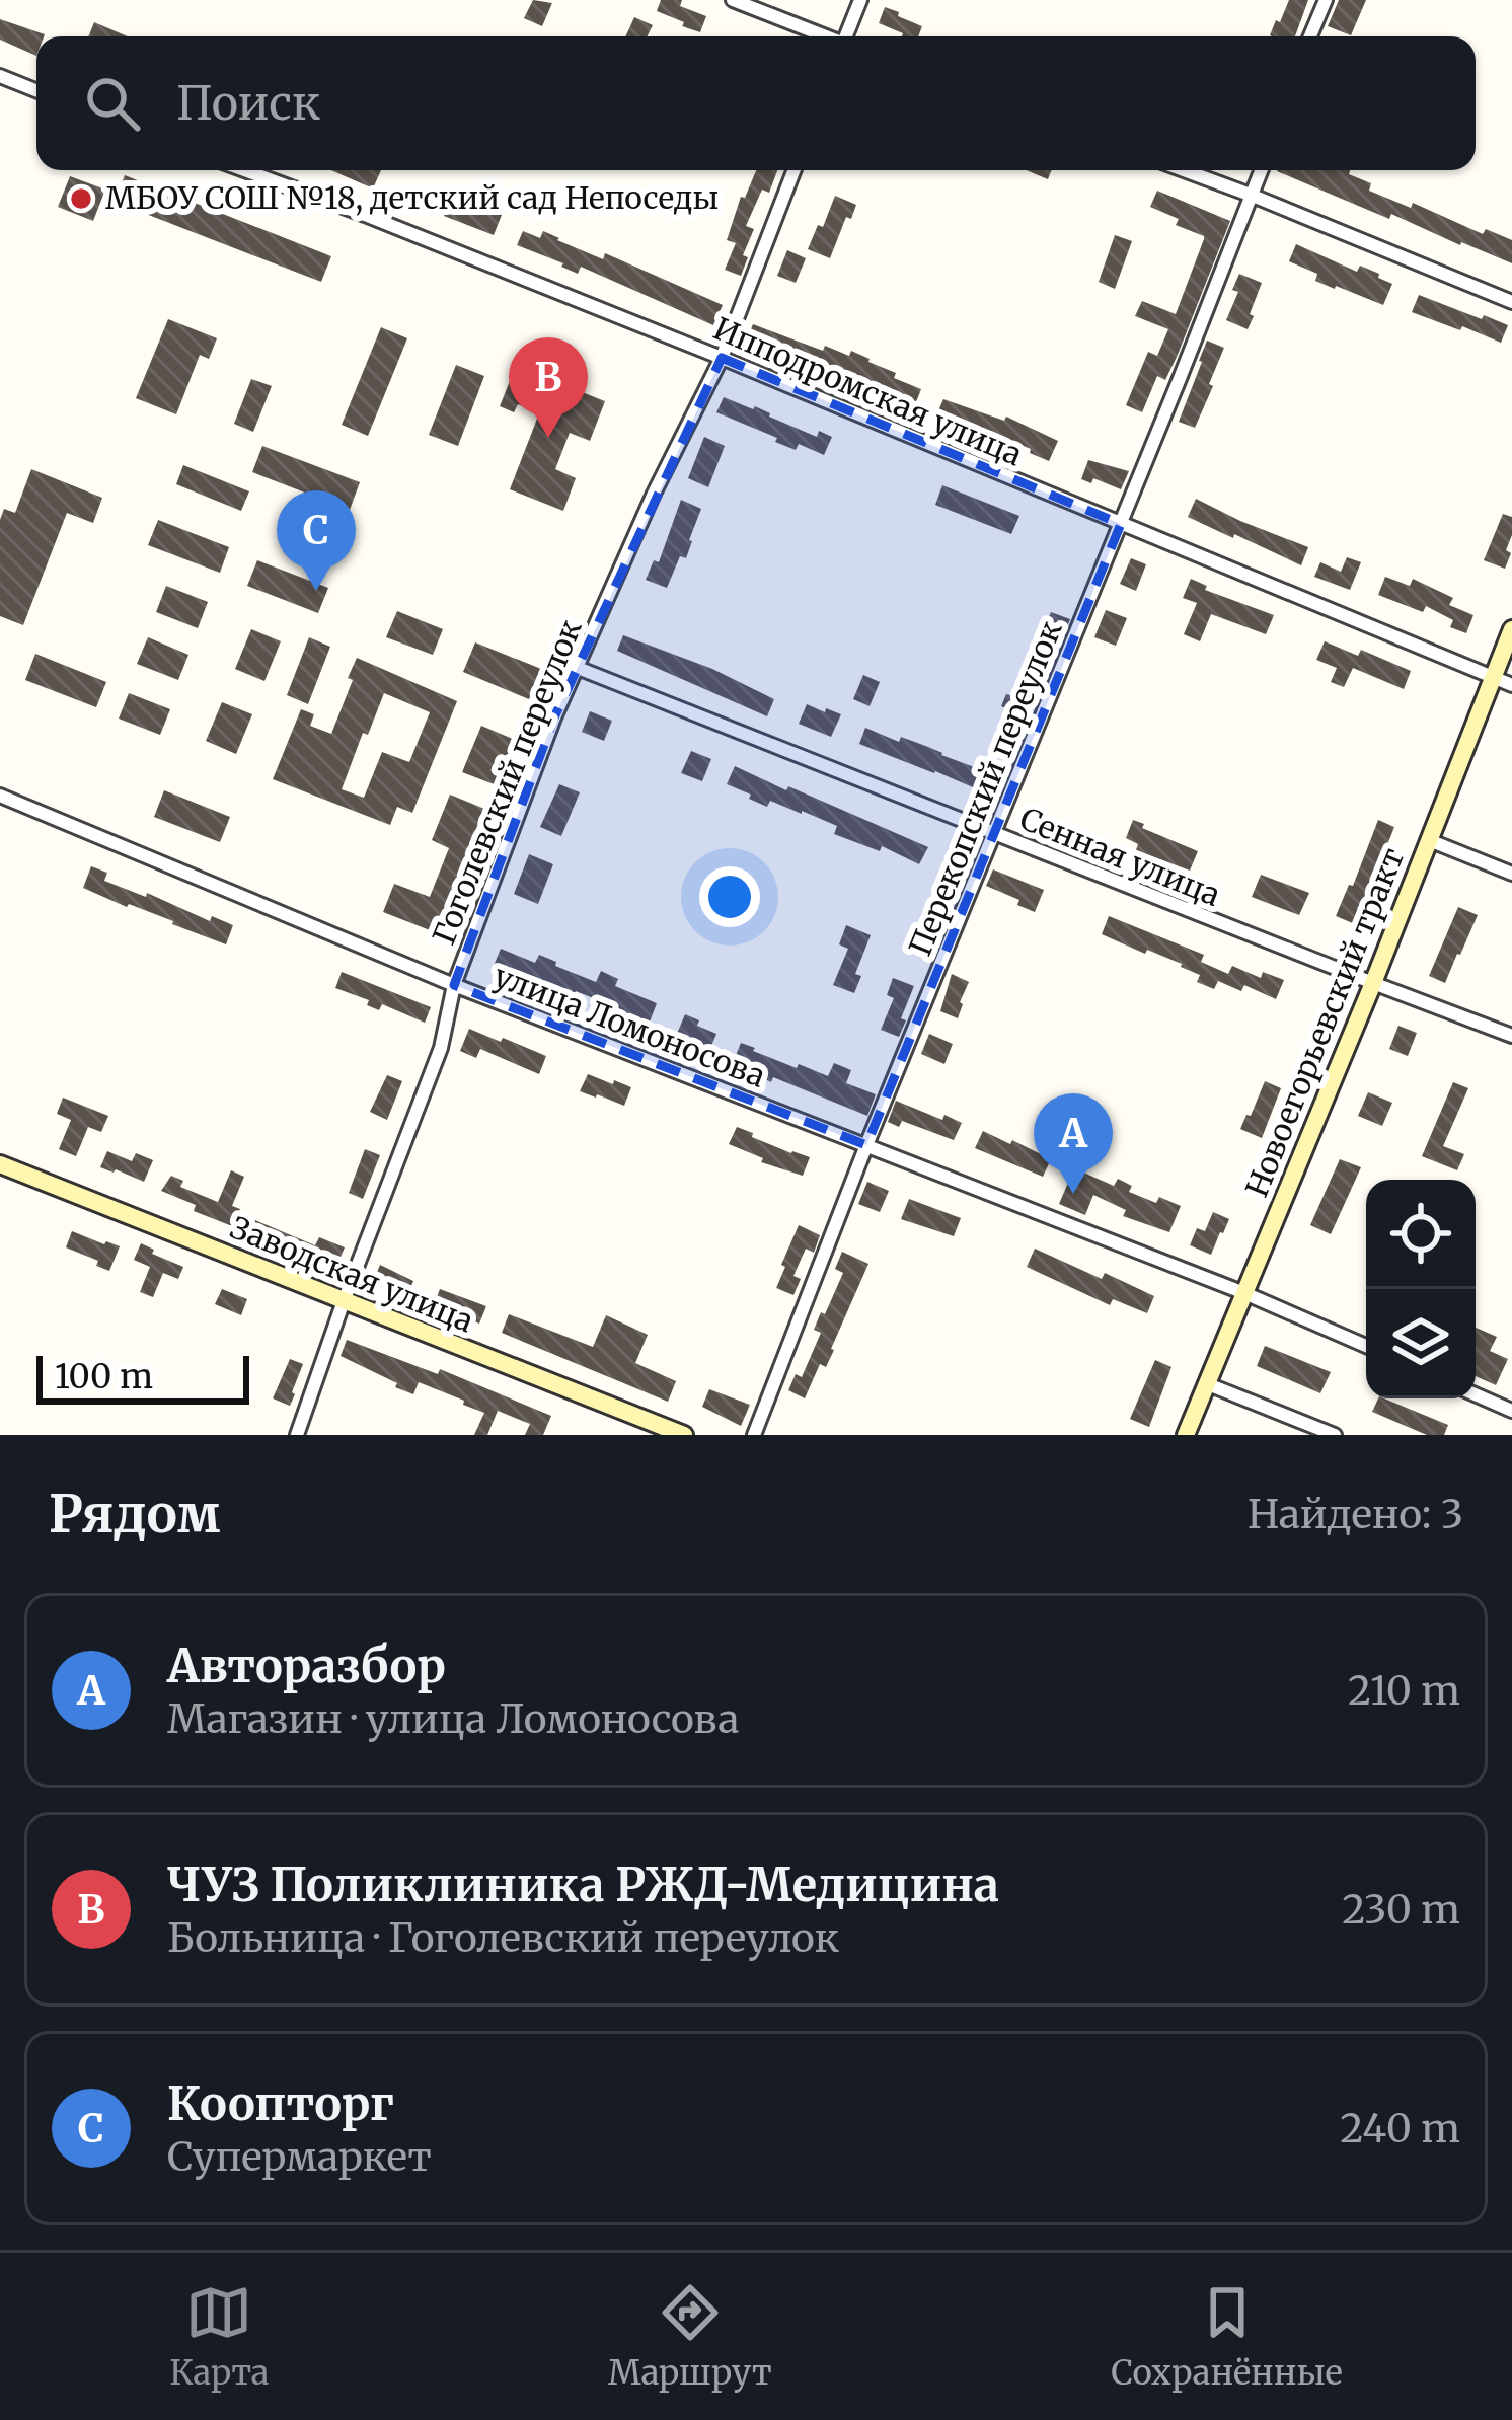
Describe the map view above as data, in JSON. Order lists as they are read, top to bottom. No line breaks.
{"streets":{"main road":["Новоегорьевский тракт","Заводская улица"],"street":["Ипподромская улица","Гоголевский переулок","Перекопский переулок","Сенная улица","улица Ломоносова"]},"crossings":[["Ипподромская улица","Гоголевский переулок"],["Ипподромская улица","Перекопский переулок"],["Ипподромская улица","Новоегорьевский тракт"],["Гоголевский переулок","Сенная улица"],["Гоголевский переулок","улица Ломоносова"],["Гоголевский переулок","Заводская улица"],["Перекопский переулок","Сенная улица"],["Перекопский переулок","улица Ломоносова"],["Сенная улица","Новоегорьевский тракт"],["Новоегорьевский тракт","улица Ломоносова"]],"places":["МБОУ СОШ №18, детский сад Непоседы"],"scale_bar":"100 m","page":{"search":"Поиск","pins":["B","C","A"],"scale":"100 m","heading":["Рядом","Найдено: 3"],"list":[{"mark":"A","name":"Авторазбор","note":"Магазин · улица Ломоносова","value":"210 m"},{"mark":"B","name":"ЧУЗ Поликлиника РЖД-Медицина","note":"Больница · Гоголевский переулок","value":"230 m"},{"mark":"C","name":"Коопторг","note":"Супермаркет","value":"240 m"}],"nav":["Карта","Маршрут","Сохранённые"]}}
